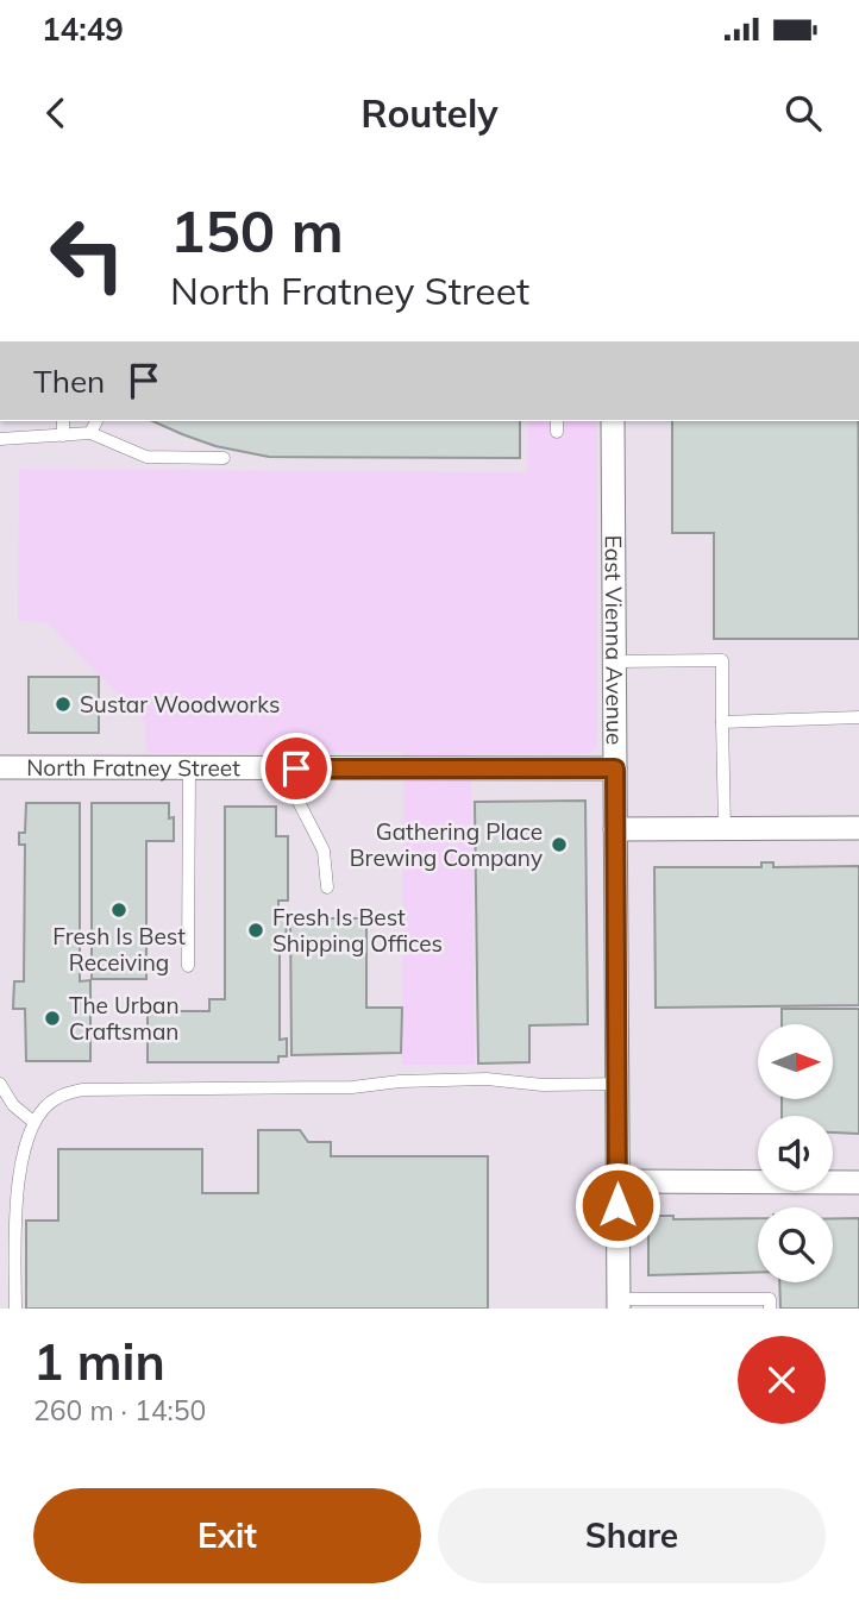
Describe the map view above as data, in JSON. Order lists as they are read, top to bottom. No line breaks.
{"streets":{"street":["East Vienna Avenue","North Fratney Street"]},"crossings":[["East Vienna Avenue","North Fratney Street"]],"places":["Sustar Woodworks","Gathering Place Brewing Company","Fresh Is Best Receiving","Fresh Is Best Shipping Offices","The Urban Craftsman"],"north":"right","page":{"status":"14:49","header":"Routely","turn":["150 m","North Fratney Street"],"then":"Then","heading":["1 min","260 m · 14:50"],"buttons":["Exit","Share"]}}
